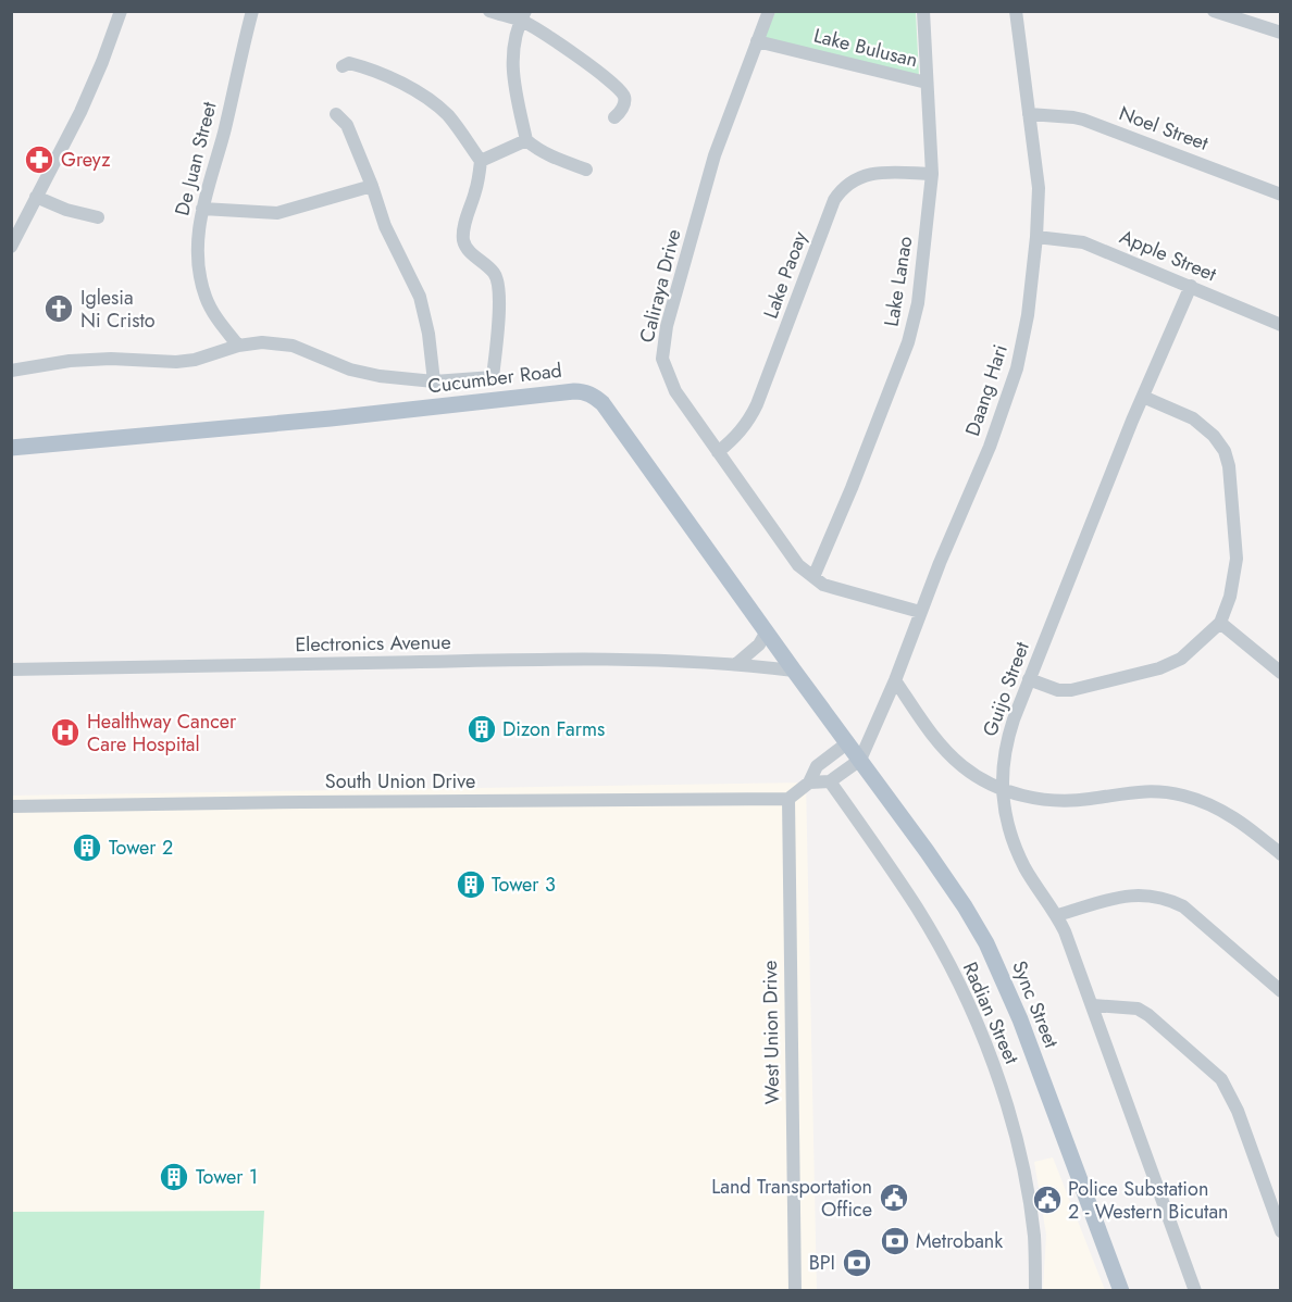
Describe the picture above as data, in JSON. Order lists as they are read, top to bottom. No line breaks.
{"streets":{"main road":["Cucumber Road","Sync Street"],"street":["Lake Bulusan","Noel Street","De Juan Street","Apple Street","Lake Paoay","Lake Lanao","Caliraya Drive","Daang Hari","Electronics Avenue","Guijo Street","South Union Drive","Radian Street","West Union Drive"]},"crossings":[["Lake Bulusan","Lake Lanao"],["Lake Bulusan","Caliraya Drive"],["Noel Street","Daang Hari"],["Apple Street","Daang Hari"],["Apple Street","Guijo Street"],["Lake Paoay","Lake Lanao"],["Lake Paoay","Caliraya Drive"],["Lake Lanao","Caliraya Drive"],["Caliraya Drive","Daang Hari"],["Cucumber Road","Electronics Avenue"],["Cucumber Road","Sync Street"],["Daang Hari","Sync Street"],["South Union Drive","West Union Drive"]],"places":{"pharmacy":["Greyz"],"church":["Iglesia Ni Cristo"],"building":["Dizon Farms","Tower 2","Tower 3","Tower 1"],"hospital":["Healthway Cancer Care Hospital"],"public building":["Land Transportation Office","Police Substation 2 - Western Bicutan"],"bank":["Metrobank","BPI"]}}
